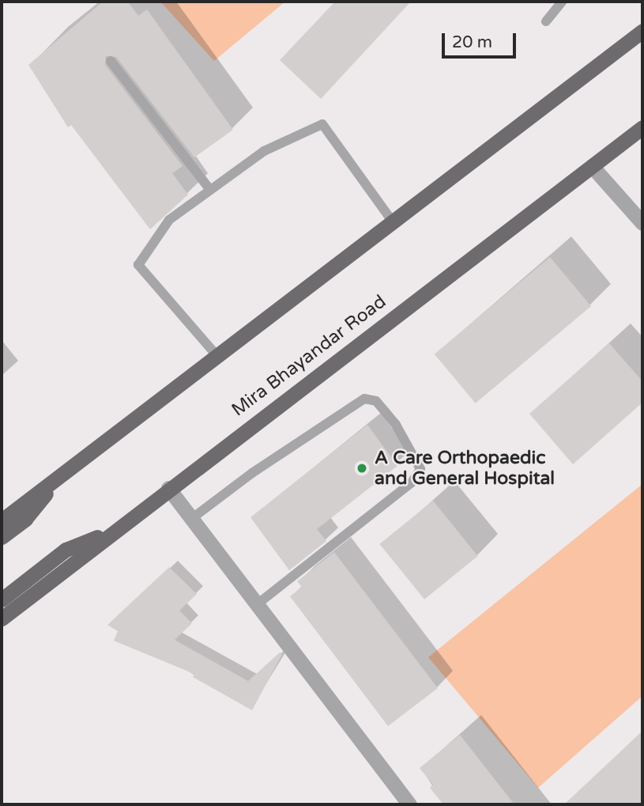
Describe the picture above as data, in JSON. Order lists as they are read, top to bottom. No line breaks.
{"streets":{"main road":["Mira Bhayandar Road"]},"places":["A Care Orthopaedic and General Hospital"],"scale_bar":"20 m"}
